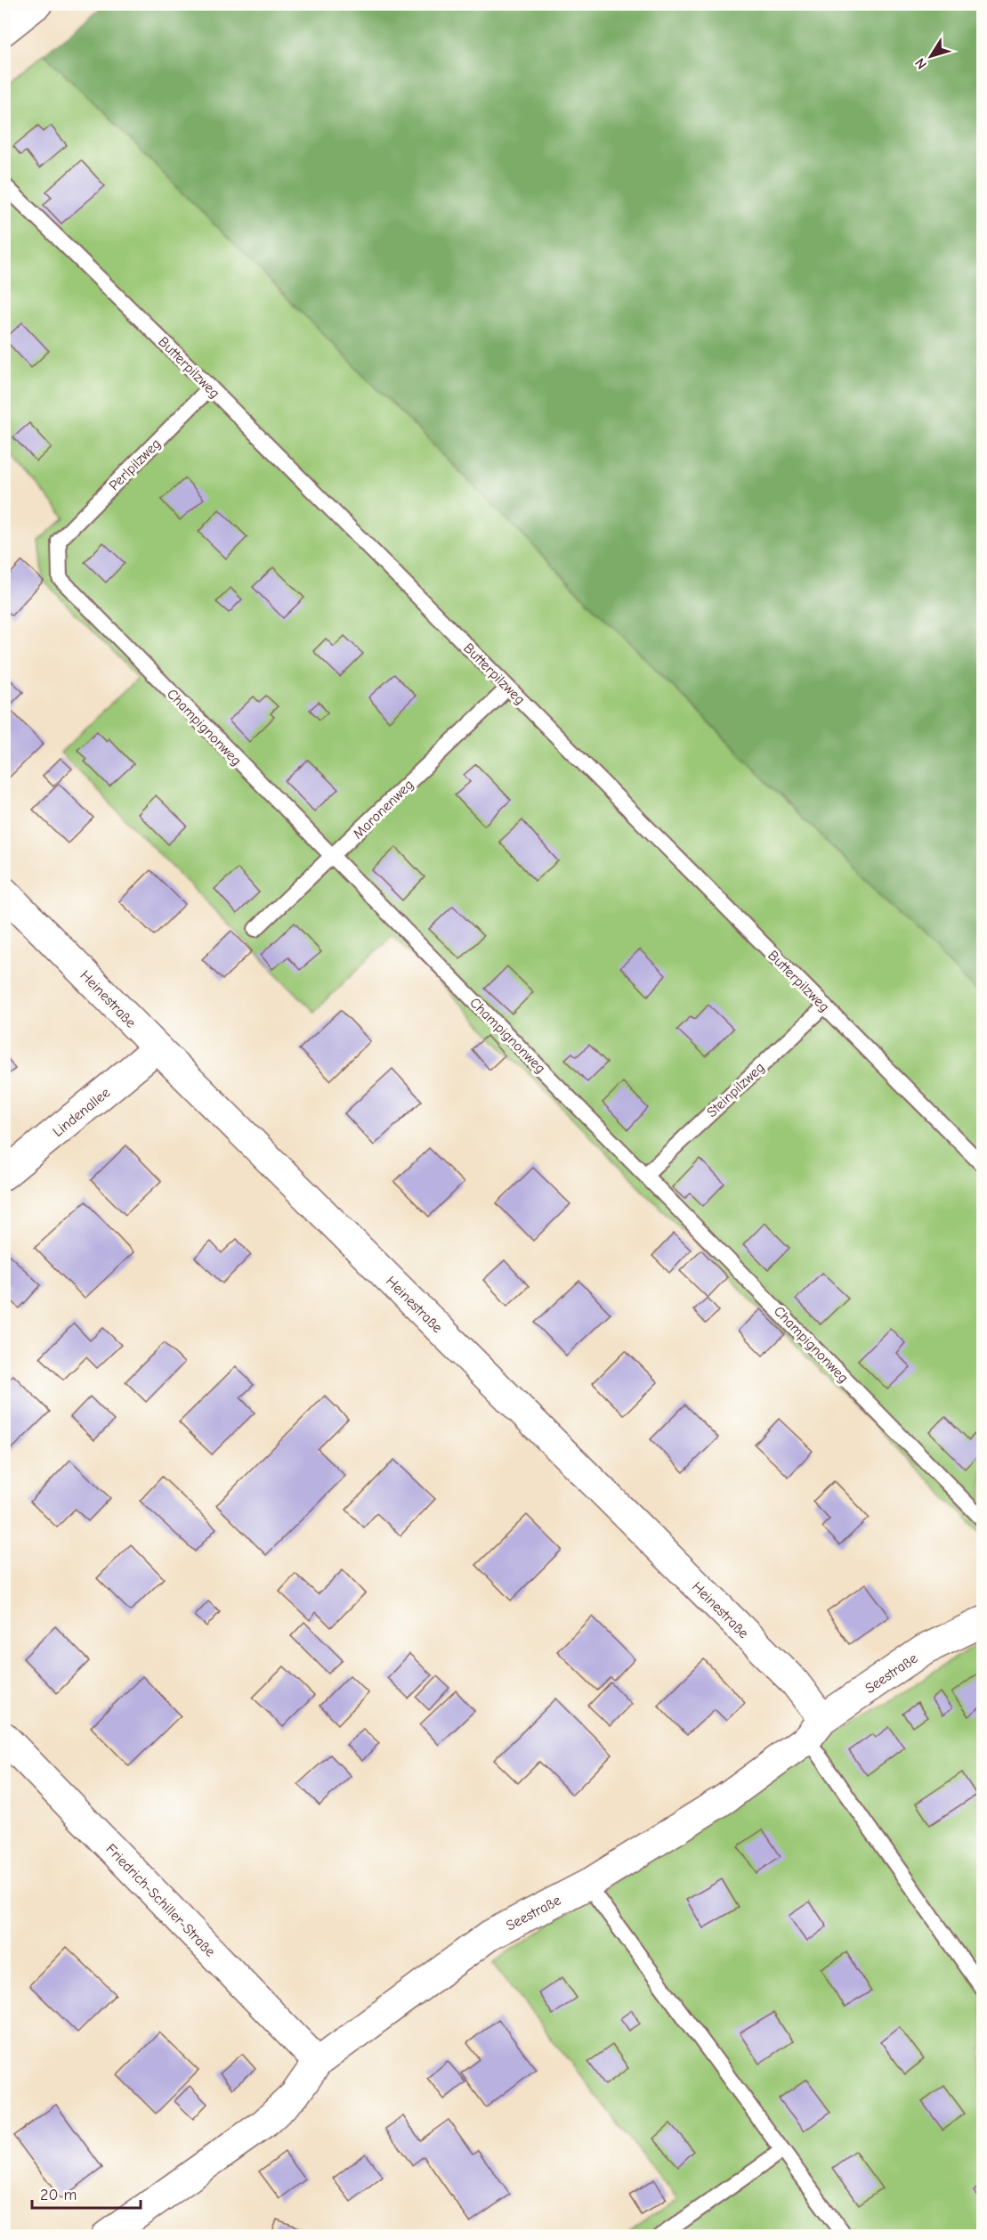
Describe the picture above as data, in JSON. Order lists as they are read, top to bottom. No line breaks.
{"streets":{"street":["Heinestraße","Lindenallee","Seestraße","Friedrich-Schiller-Straße"],"lane":["Butterpilzweg","Perlpilzweg","Champignonweg","Maronenweg","Steinpilzweg"]},"crossings":[["Butterpilzweg","Perlpilzweg"],["Butterpilzweg","Maronenweg"],["Butterpilzweg","Steinpilzweg"],["Perlpilzweg","Champignonweg"],["Champignonweg","Maronenweg"],["Champignonweg","Steinpilzweg"],["Heinestraße","Lindenallee"],["Heinestraße","Seestraße"],["Seestraße","Friedrich-Schiller-Straße"]],"scale_bar":"20 m","north":"bottom left"}
